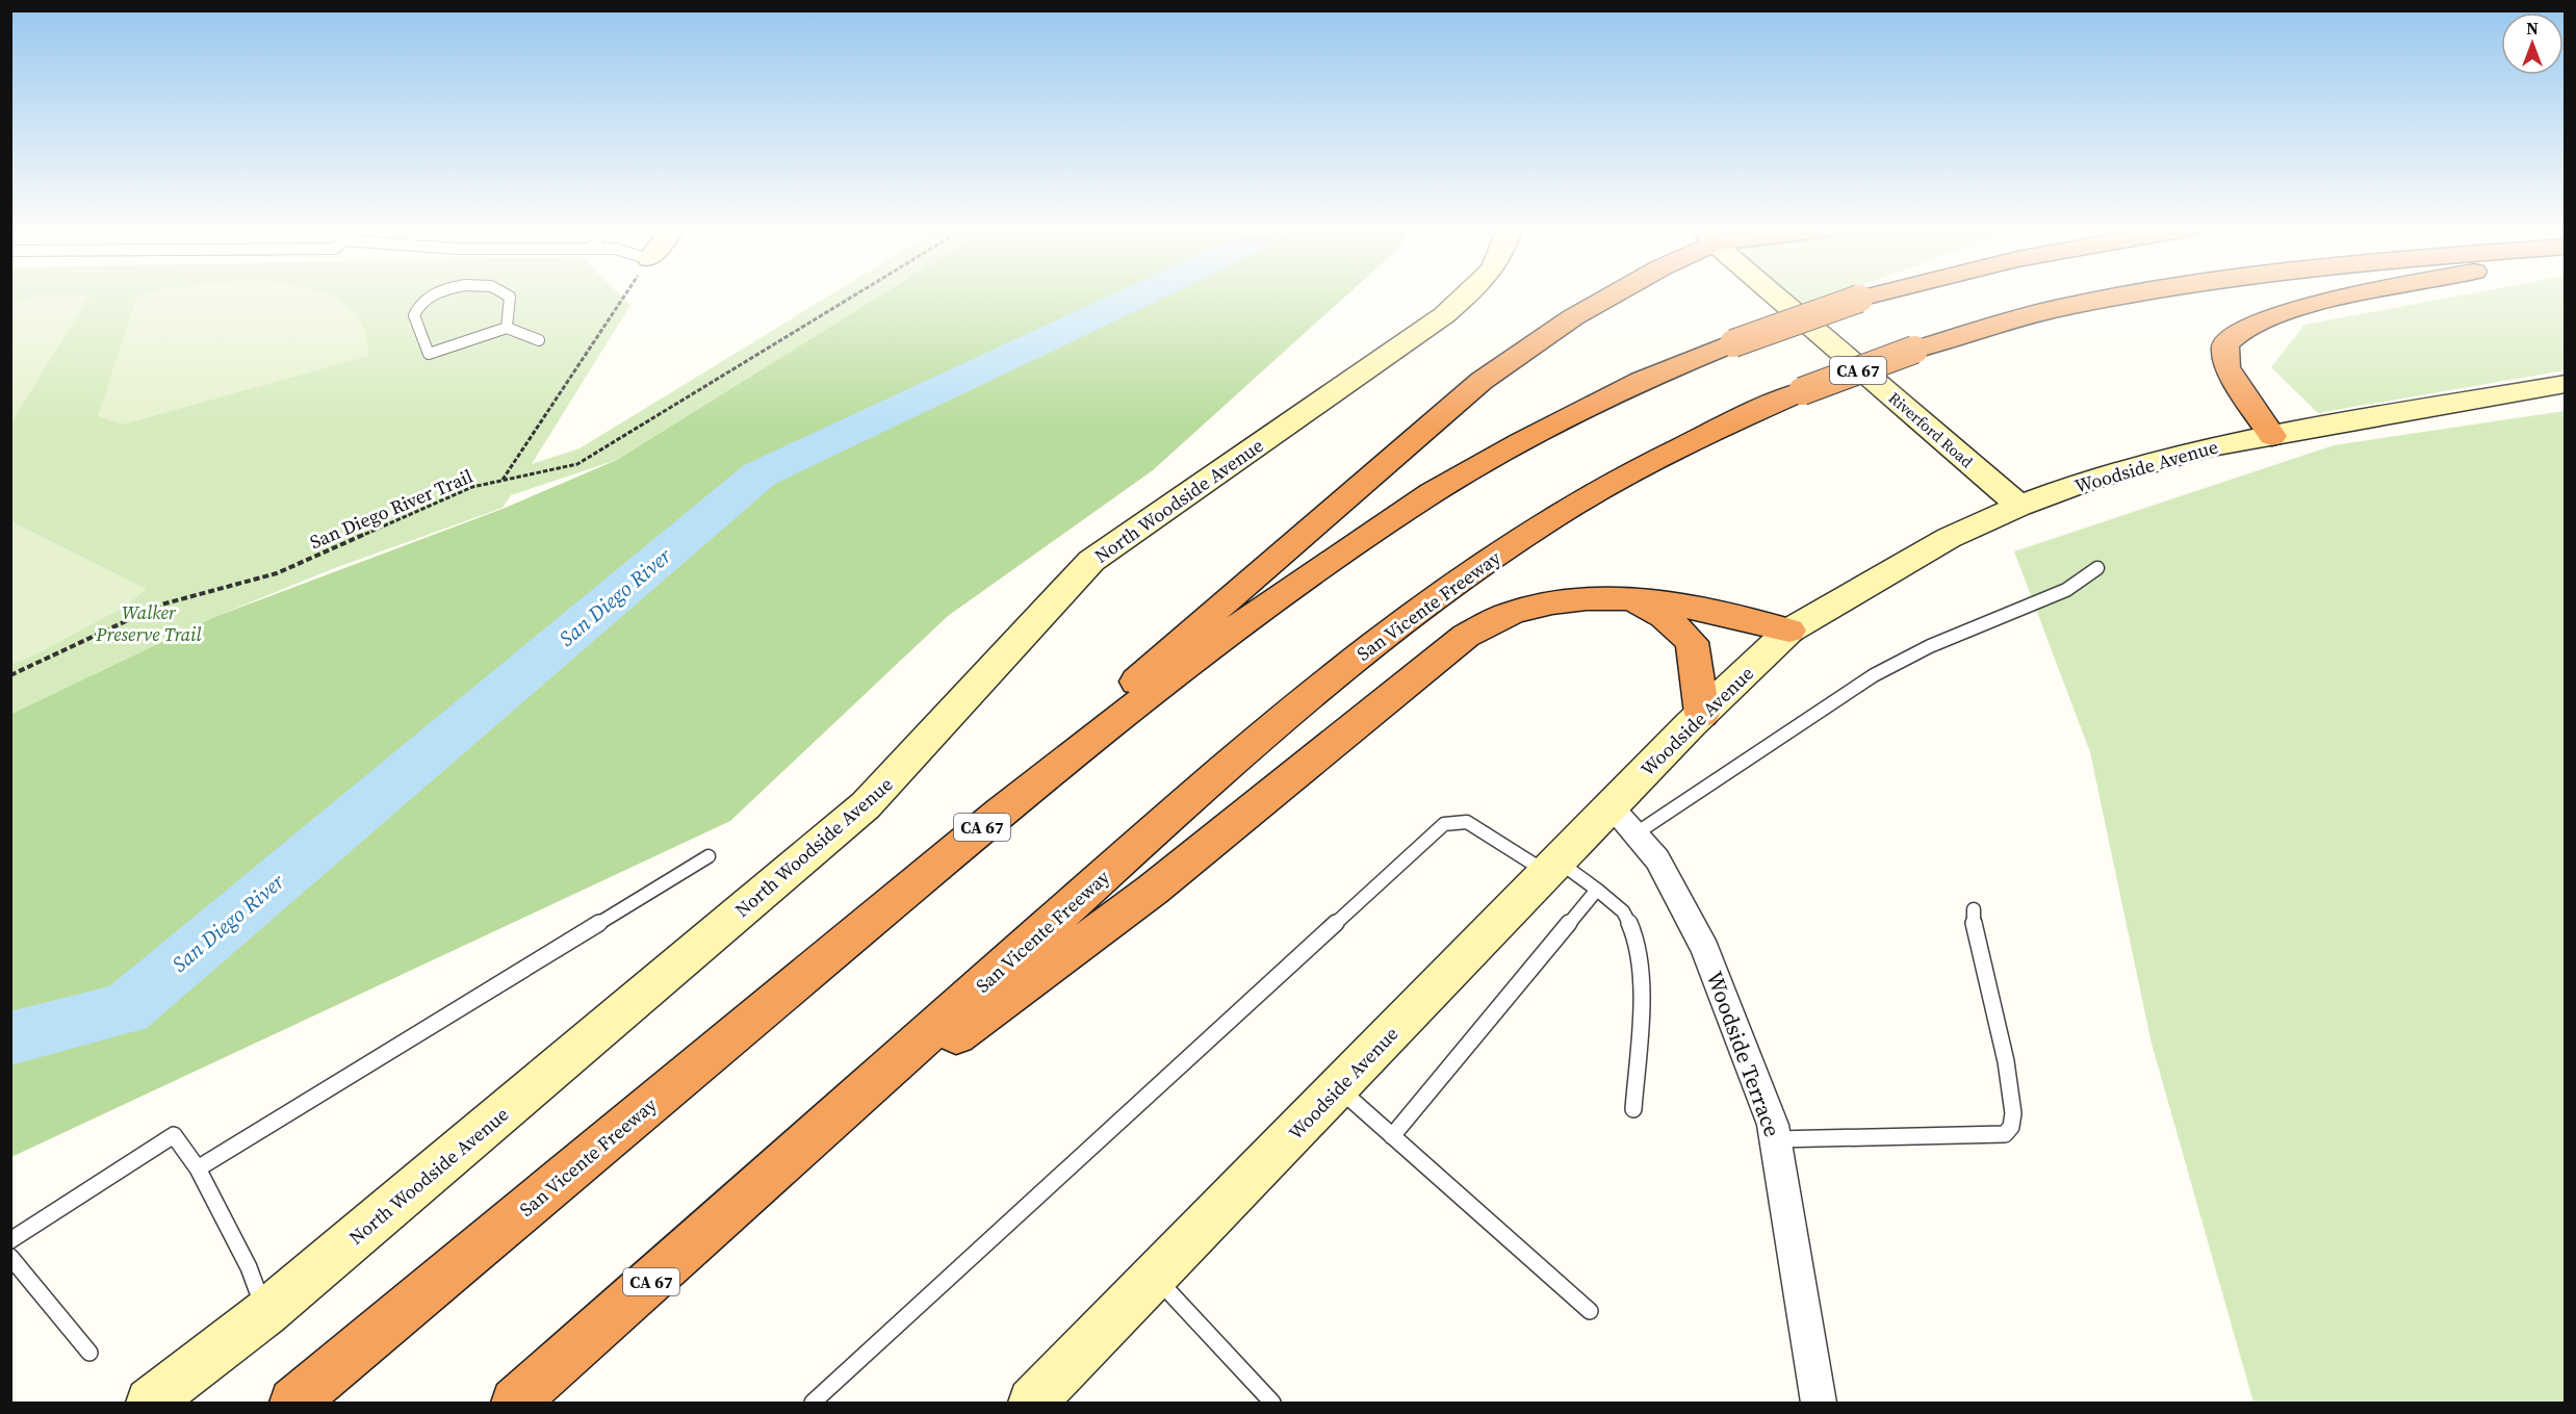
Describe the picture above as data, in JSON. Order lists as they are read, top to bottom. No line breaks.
{"streets":{"highway":["CA 67","San Vicente Freeway"],"main road":["Riverford Road","Woodside Avenue","North Woodside Avenue"],"street":["Woodside Terrace"],"path":["San Diego River Trail"]},"crossings":[["Riverford Road","Woodside Avenue"],["Woodside Avenue","Woodside Terrace"]],"water":["San Diego River"],"parks":["Walker Preserve Trail"],"north":"top"}
